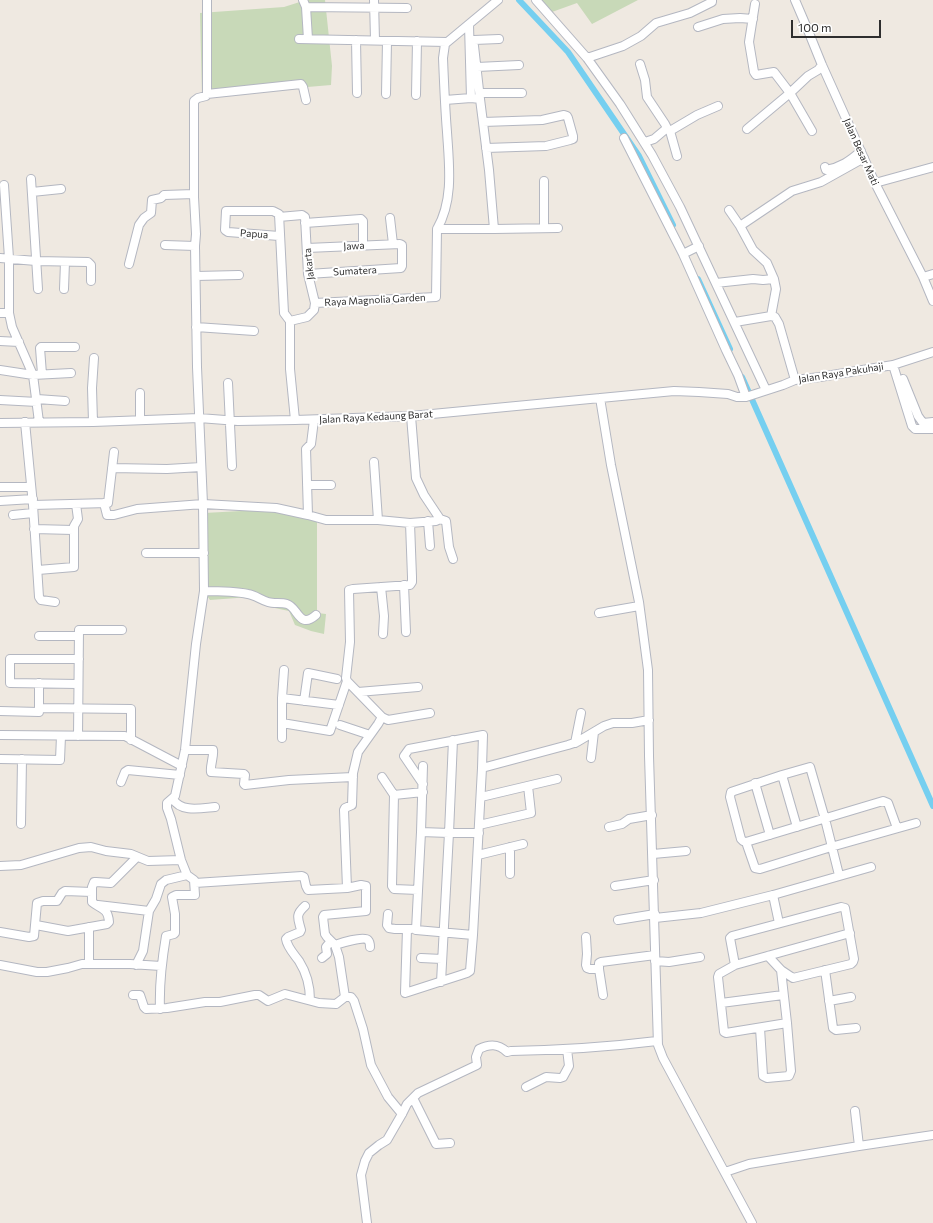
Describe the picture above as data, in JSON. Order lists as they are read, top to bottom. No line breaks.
{"streets":{"street":["Jalan Besar Mati","Papua","Jawa","Jakarta","Sumatera","Raya Magnolia Garden","Jalan Raya Pakuhaji","Jalan Raya Kedaung Barat"]},"crossings":[["Jawa","Jakarta"],["Jawa","Sumatera"],["Jakarta","Sumatera"],["Jakarta","Raya Magnolia Garden"],["Jalan Raya Pakuhaji","Jalan Raya Kedaung Barat"]],"scale_bar":"100 m"}
